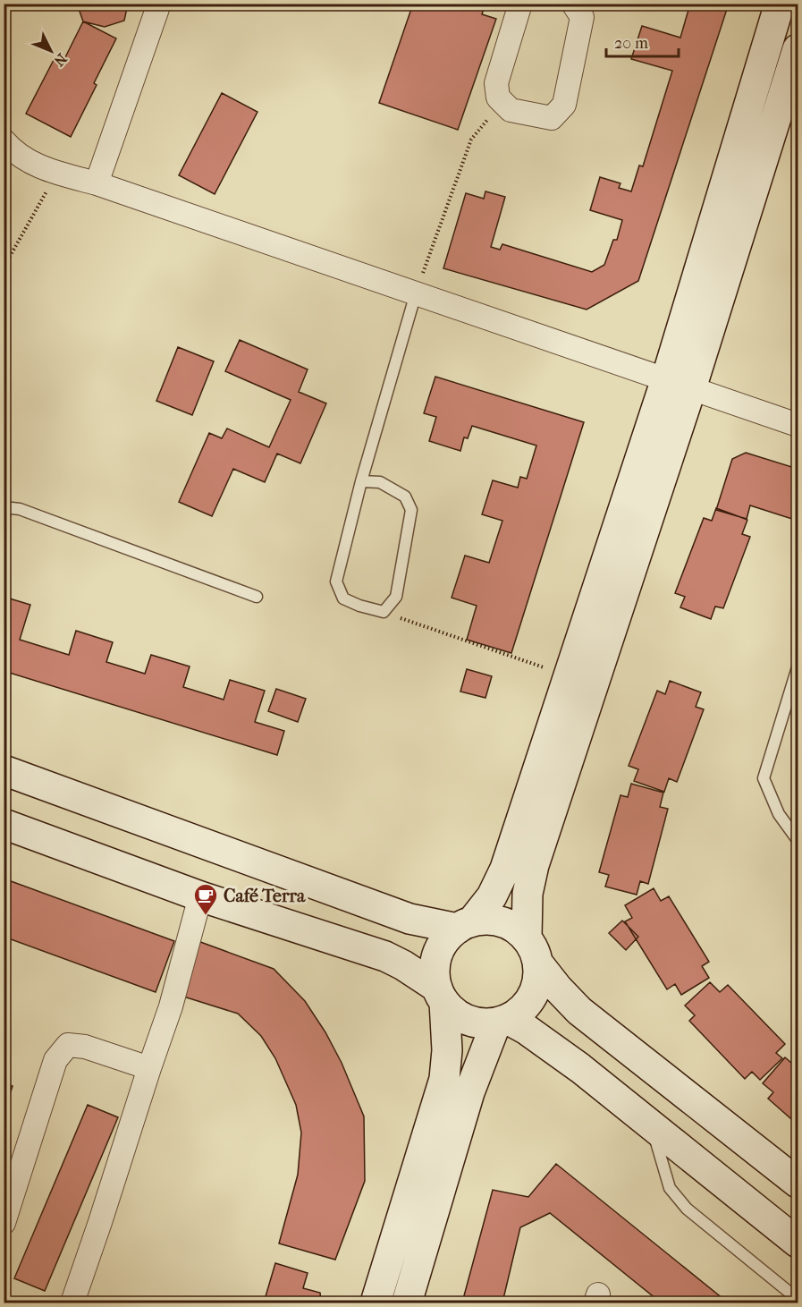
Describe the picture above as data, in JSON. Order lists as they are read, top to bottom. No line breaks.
{"places":{"cafe":["Café Terra"]},"scale_bar":"20 m","north":"bottom right"}
